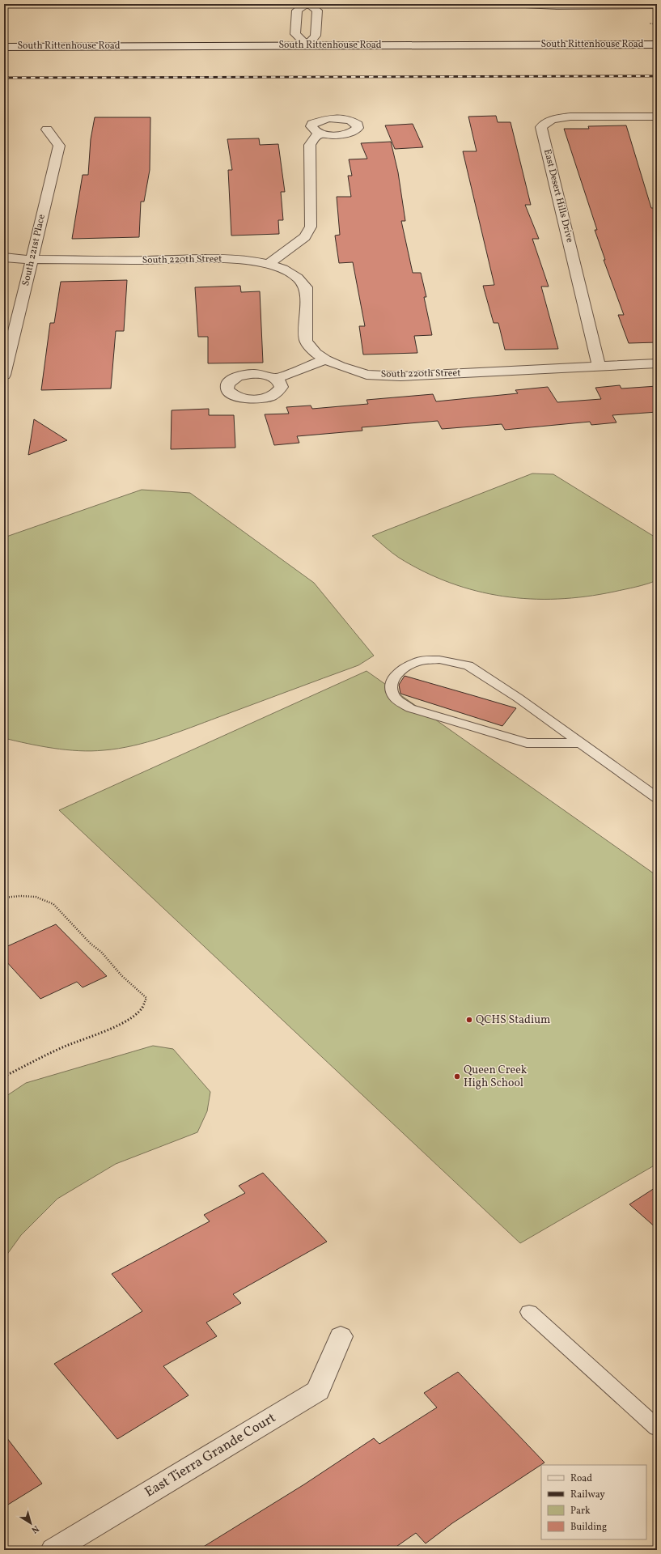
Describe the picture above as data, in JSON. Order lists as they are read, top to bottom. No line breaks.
{"streets":{"street":["South Rittenhouse Road","East Desert Hills Drive","South 221st Place","South 220th Street","East Tierra Grande Court"]},"crossings":[["East Desert Hills Drive","South 220th Street"],["South 221st Place","South 220th Street"]],"places":["QCHS Stadium","Queen Creek High School"],"legend":["Road","Railway","Park","Building"],"north":"bottom right"}
